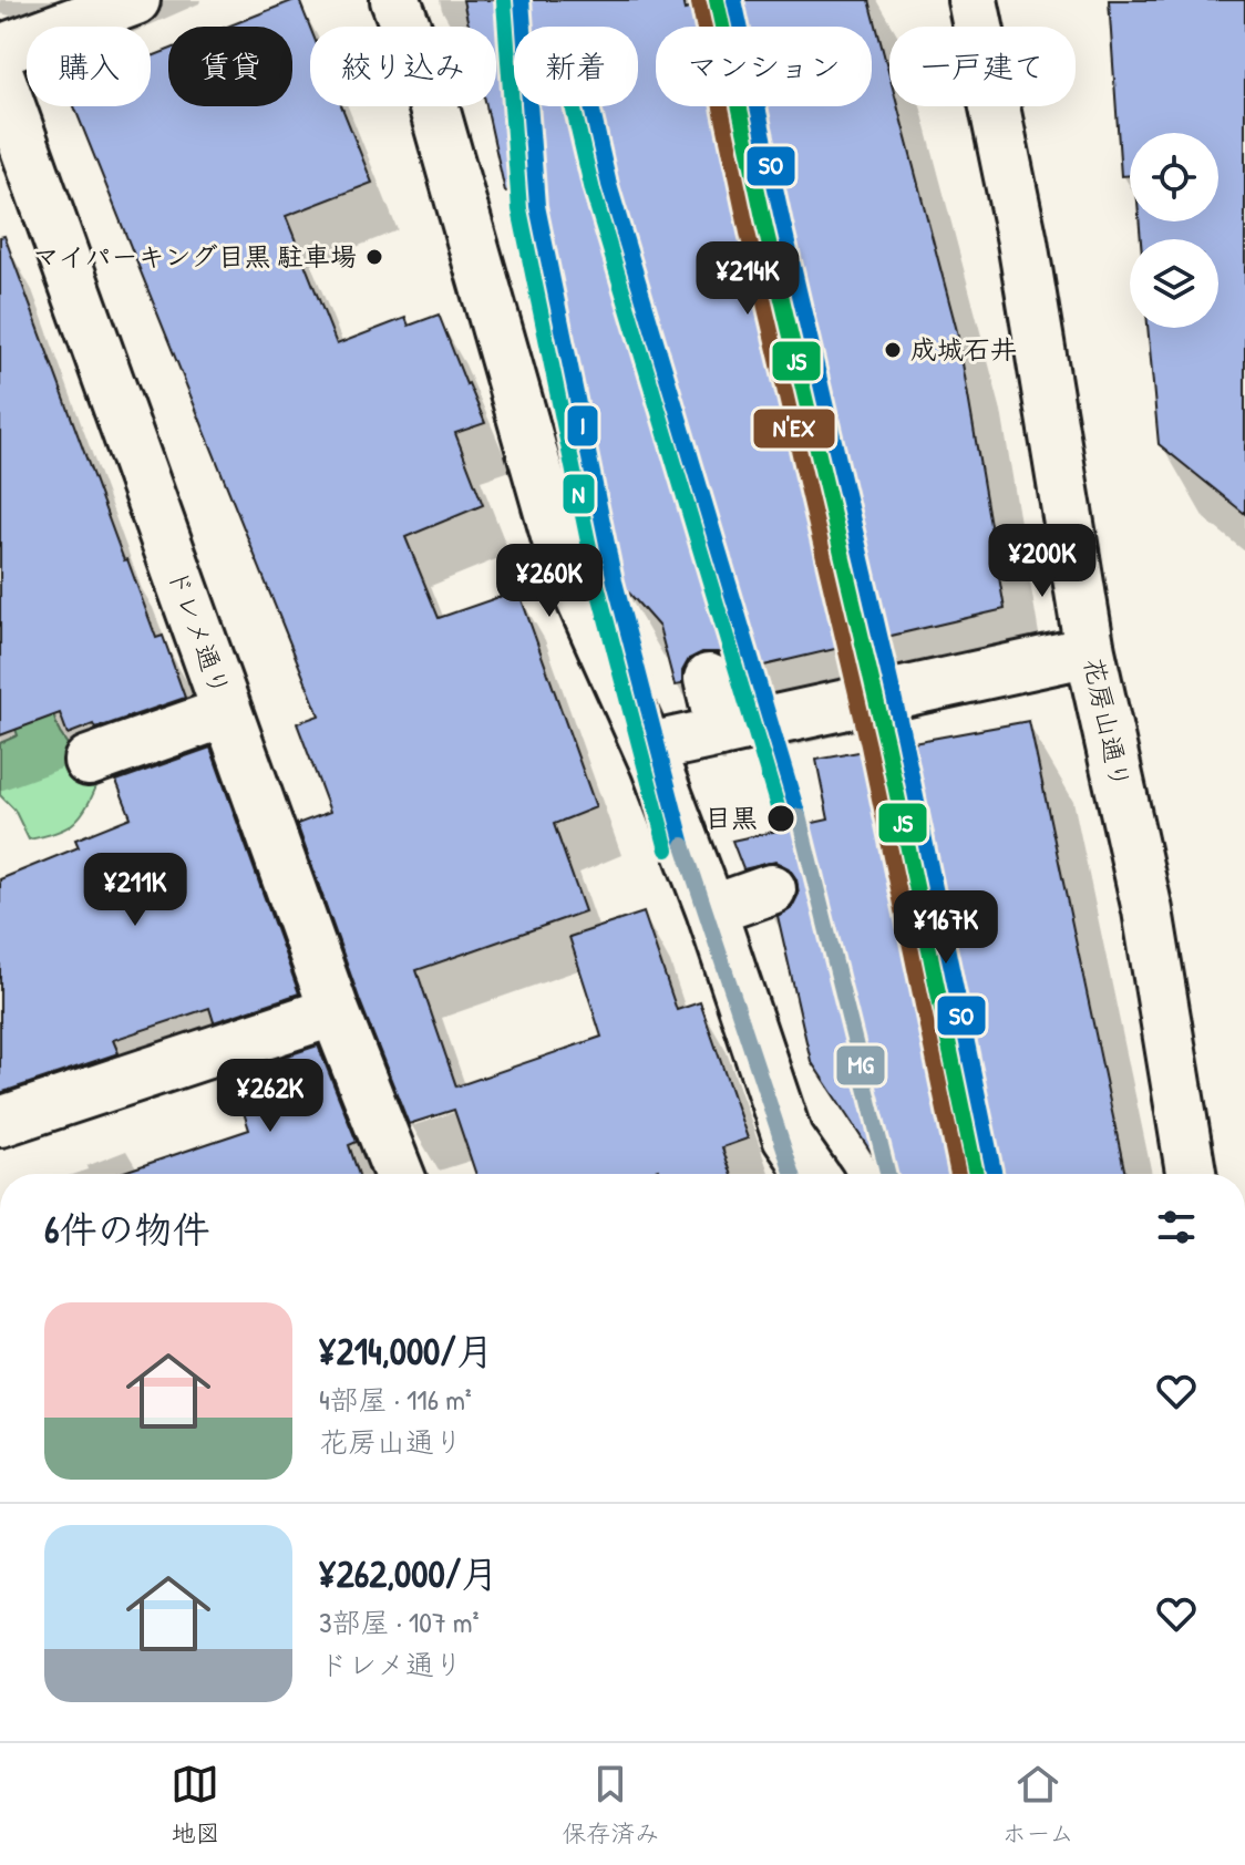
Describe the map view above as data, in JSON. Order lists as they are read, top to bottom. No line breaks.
{"streets":{"street":["ドレメ通り","花房山通り"]},"places":["マイパーキング目黒 駐車場","成城石井","目黒"],"lines":["transit line I","transit line JS","transit line SO","transit line N","transit line N'EX","transit line MG"],"page":{"chip":["購入","賃貸","絞り込み","新着","マンション","一戸建て"],"price":["¥214K","¥200K","¥260K","¥211K","¥167K","¥262K"],"heading":"6件の物件","list":[{"name":"¥214,000/月","note":"4部屋 · 116 m² · 花房山通り"},{"name":"¥262,000/月","note":"3部屋 · 107 m² · ドレメ通り"}],"tabs":["地図","保存済み","ホーム"]}}
